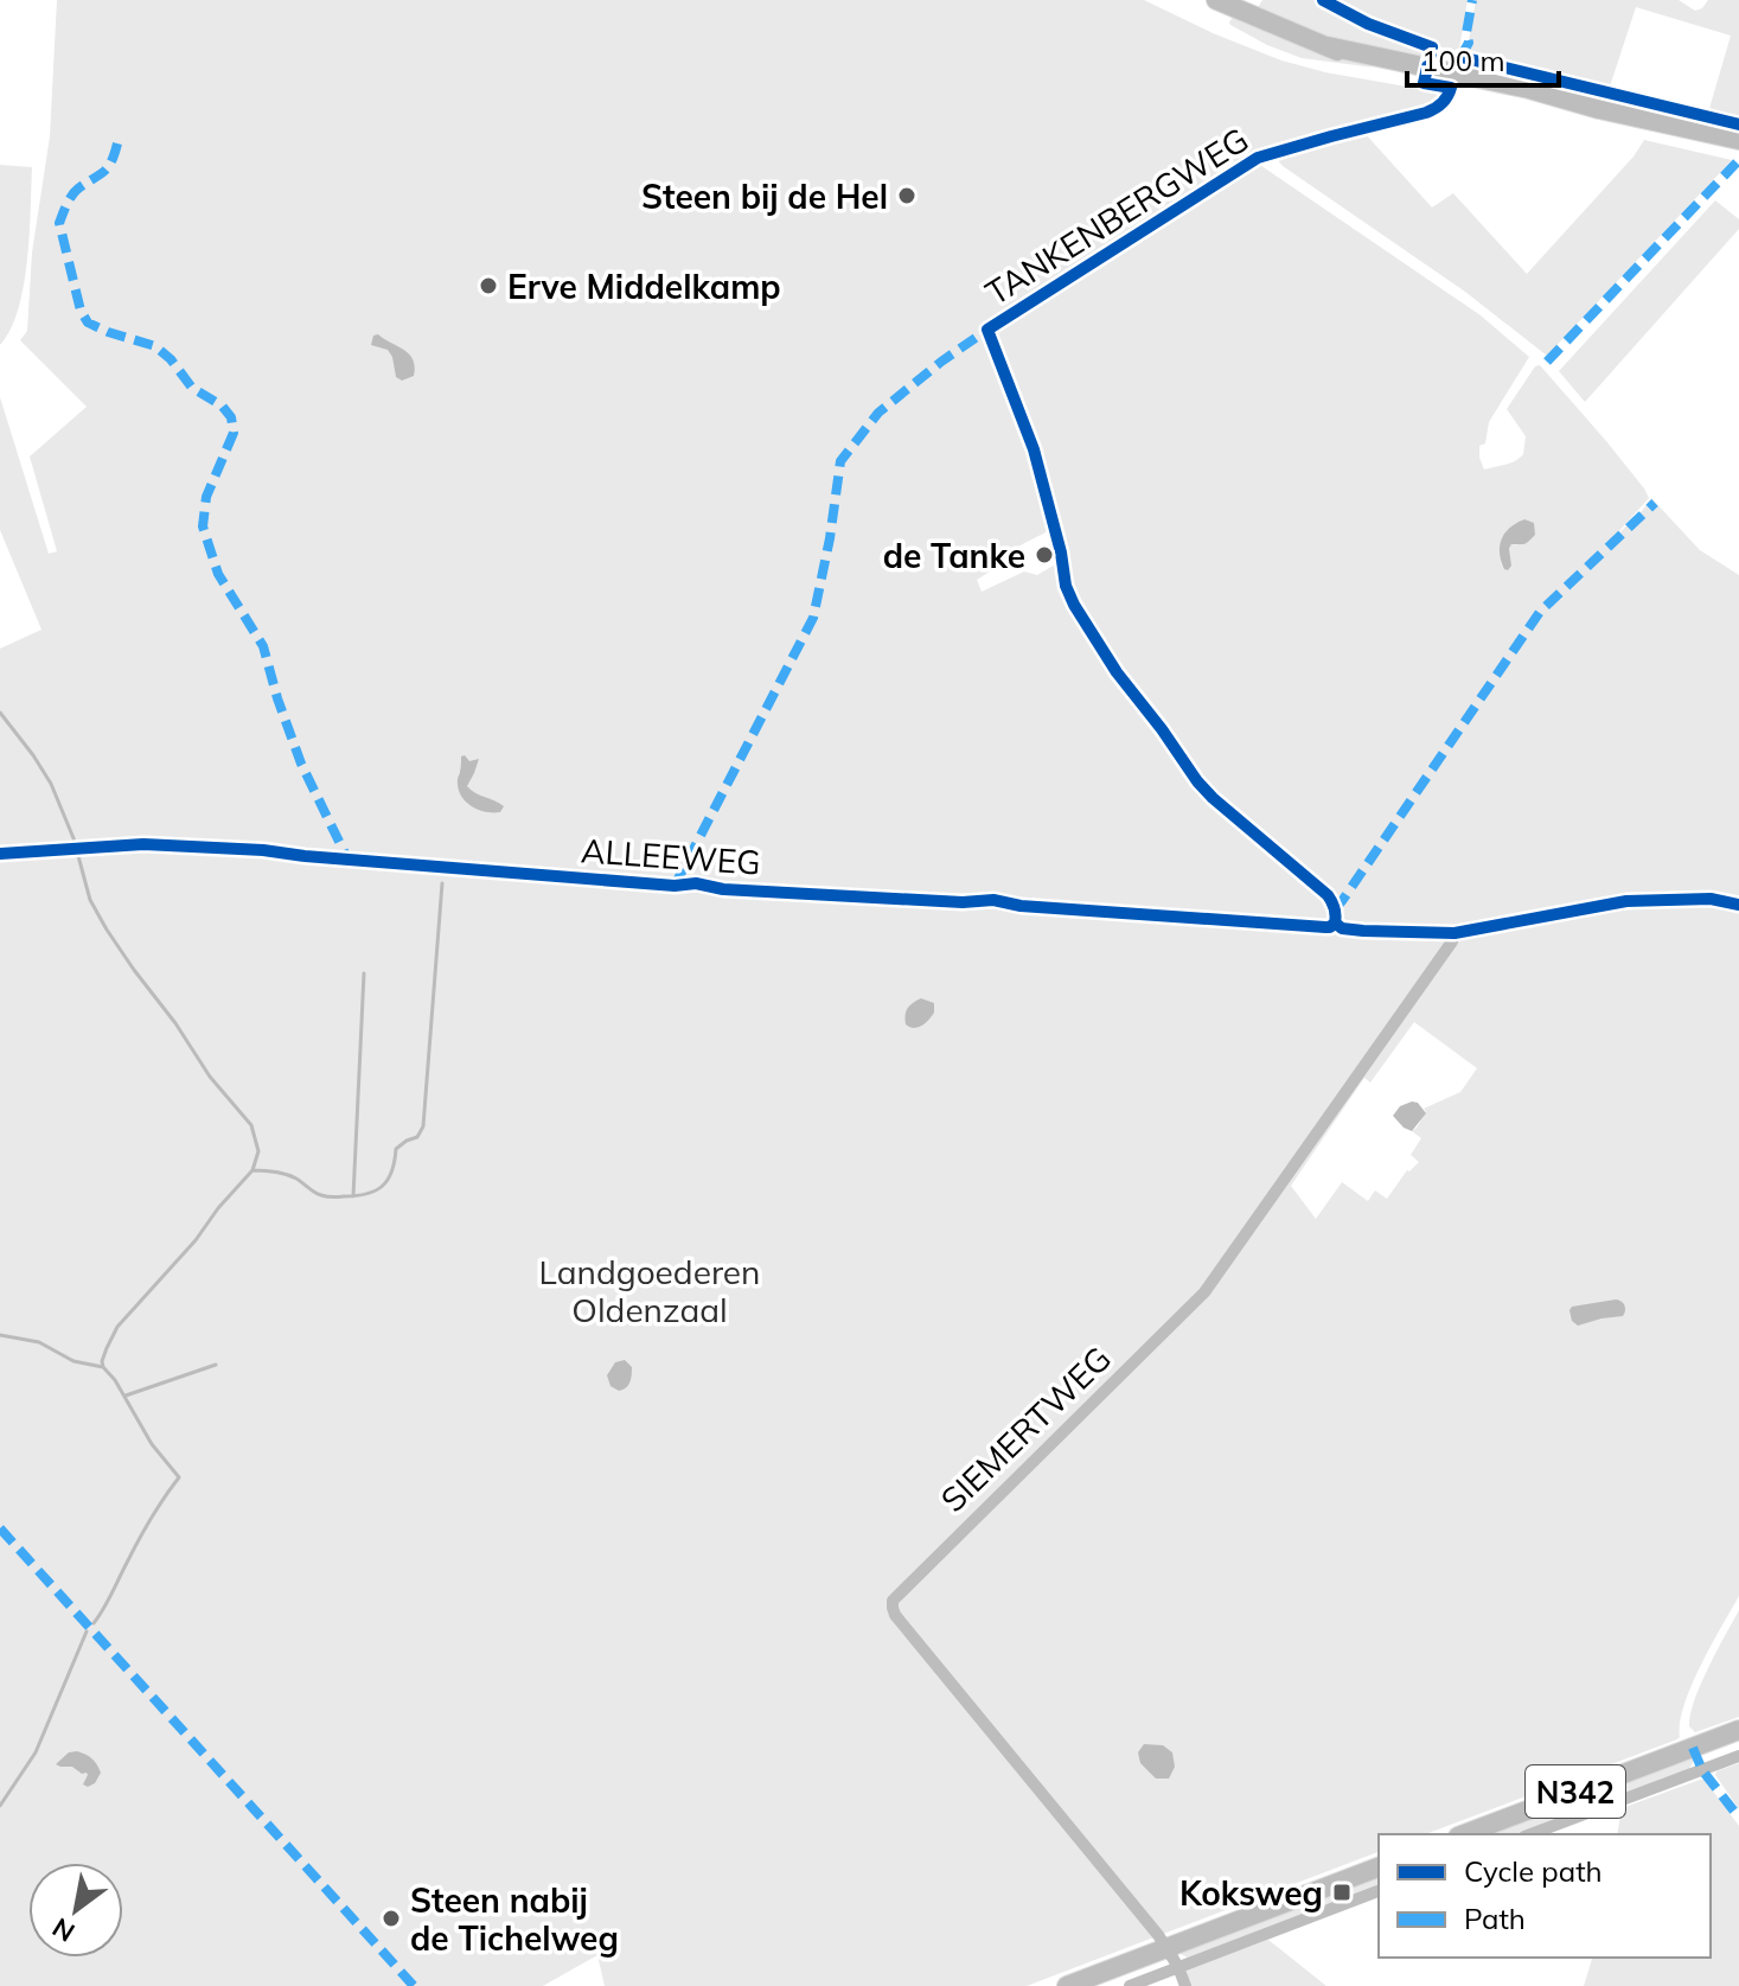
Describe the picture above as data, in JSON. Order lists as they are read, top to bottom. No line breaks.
{"streets":{"main road":["N342"],"street":["TANKENBERGWEG","ALLEEWEG","SIEMERTWEG"]},"crossings":[["TANKENBERGWEG","ALLEEWEG"]],"parks":["Landgoederen Oldenzaal"],"places":{"other":["Steen bij de Hel","Erve Middelkamp","de Tanke","Steen nabij de Tichelweg"],"transit":["Koksweg"]},"legend":["Cycle path","Path"],"scale_bar":"100 m","north":"bottom left"}
